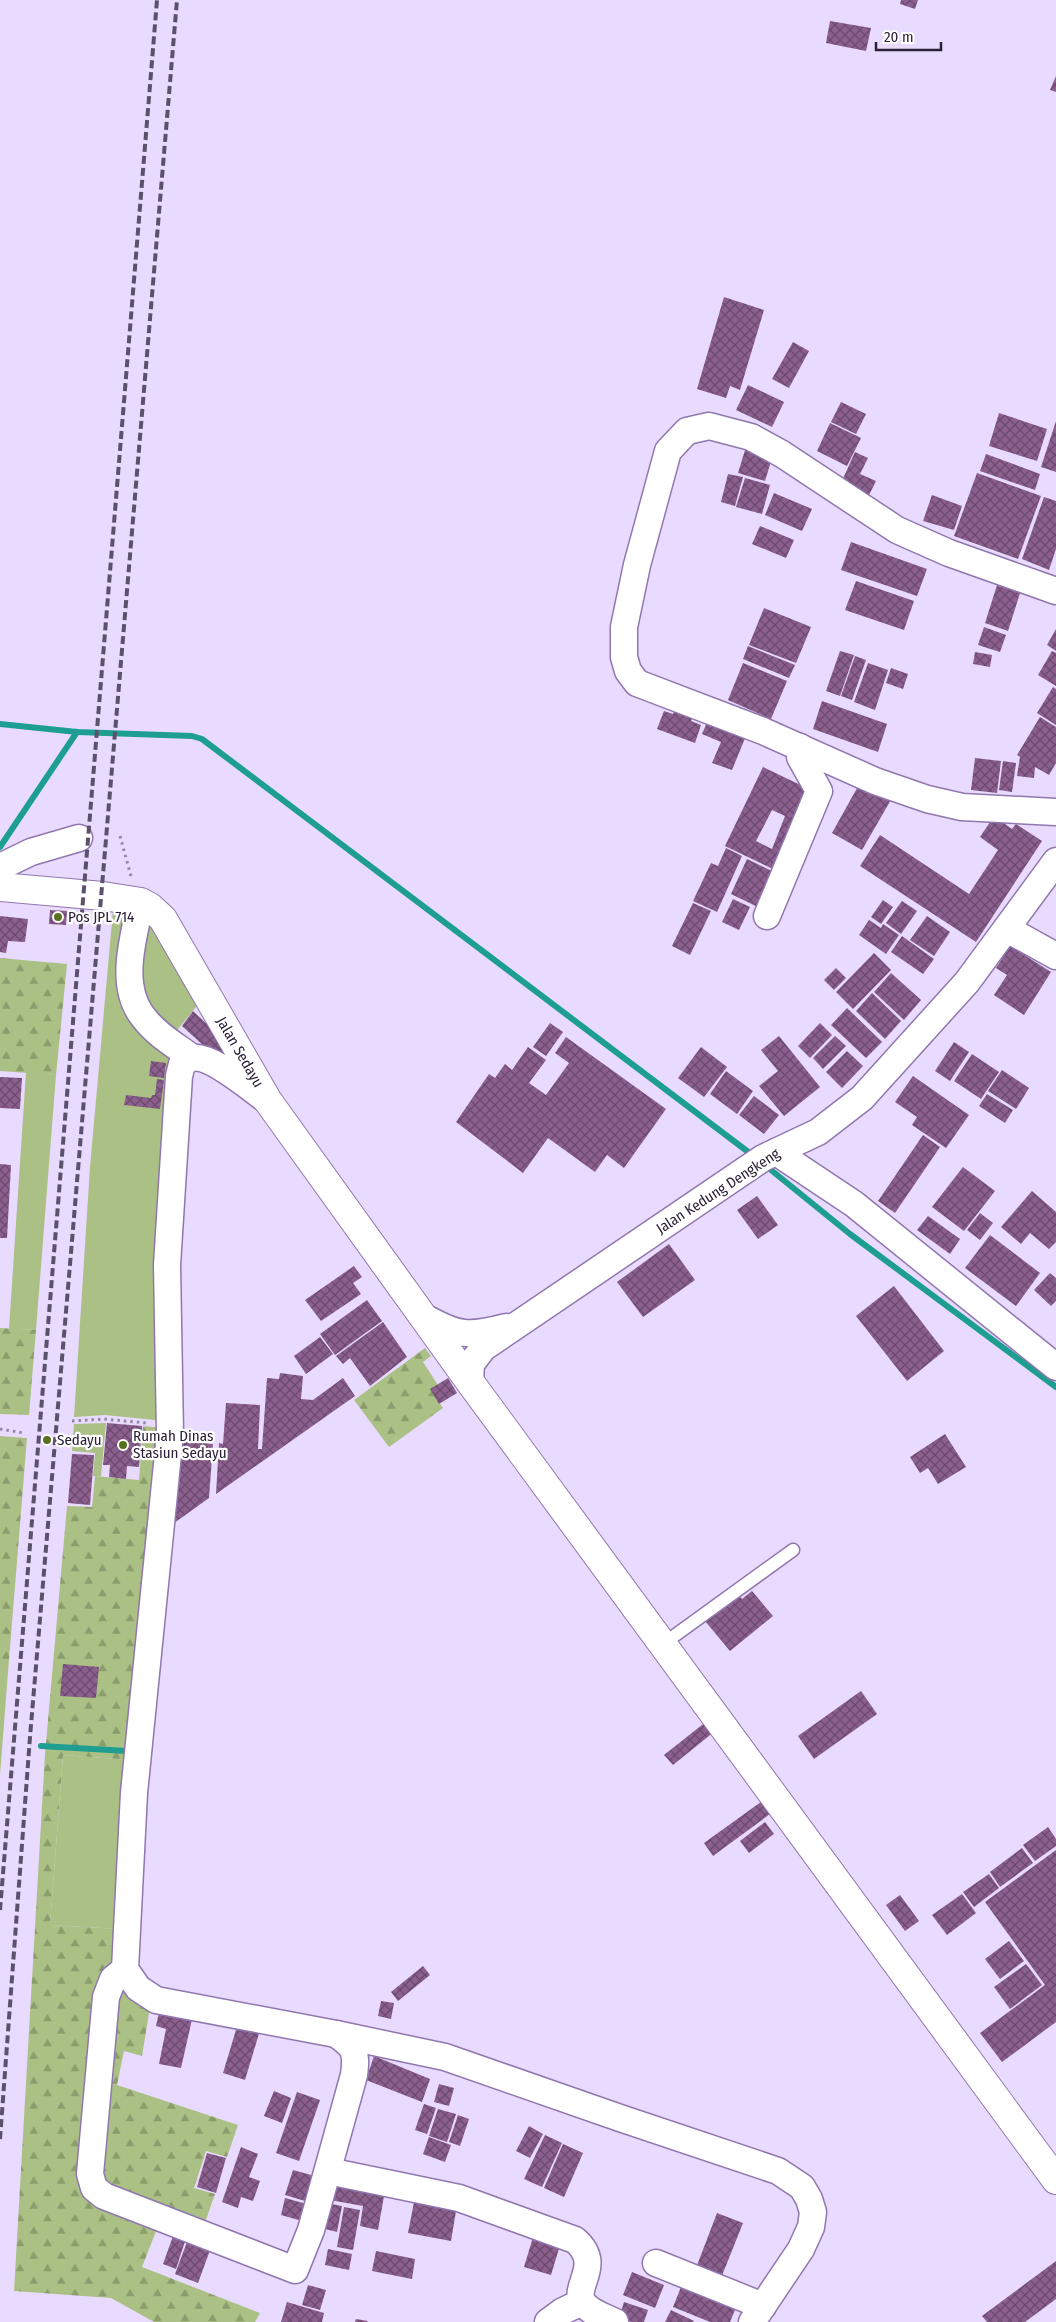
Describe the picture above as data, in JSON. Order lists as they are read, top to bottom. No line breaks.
{"streets":{"street":["Jalan Sedayu","Jalan Kedung Dengkeng"]},"crossings":[["Jalan Sedayu","Jalan Kedung Dengkeng"]],"places":["Pos JPL 714","Sedayu","Rumah Dinas Stasiun Sedayu"],"scale_bar":"20 m"}
